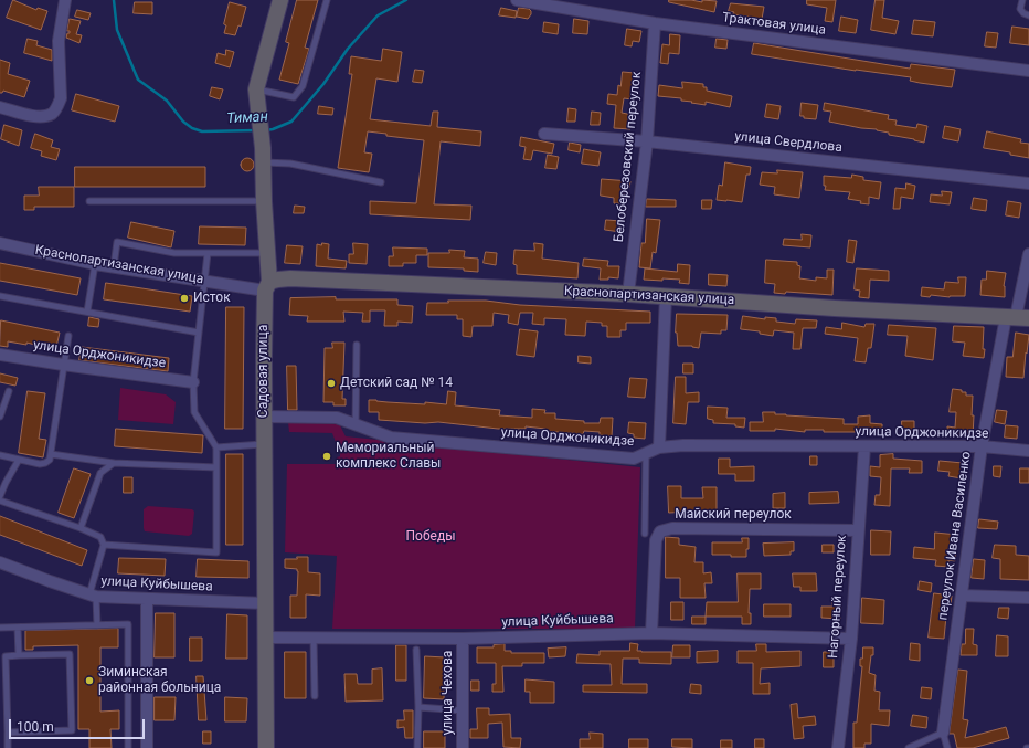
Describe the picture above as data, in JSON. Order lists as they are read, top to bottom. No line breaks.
{"streets":{"street":["Трактовая улица","улица Свердлова","Белоберезовский переулок","Краснопартизанская улица","улица Орджоникидзе","Садовая улица","Майский переулок","переулок Ивана Василенко","улица Куйбышева","Нагорный переулок","улица Чехова"]},"crossings":[["Трактовая улица","Белоберезовский переулок"],["улица Свердлова","Белоберезовский переулок"],["Белоберезовский переулок","Краснопартизанская улица"],["Краснопартизанская улица","Садовая улица"],["Краснопартизанская улица","переулок Ивана Василенко"],["улица Орджоникидзе","Садовая улица"],["улица Орджоникидзе","переулок Ивана Василенко"],["улица Орджоникидзе","Нагорный переулок"],["Садовая улица","улица Куйбышева"],["Майский переулок","улица Куйбышева"],["Майский переулок","Нагорный переулок"],["улица Куйбышева","Нагорный переулок"],["улица Куйбышева","улица Чехова"]],"water":["Тиман"],"parks":["Победы"],"places":["Исток","Детский сад № 14","Мемориальный комплекс Славы","Зиминская районная больница"],"scale_bar":"100 m"}
